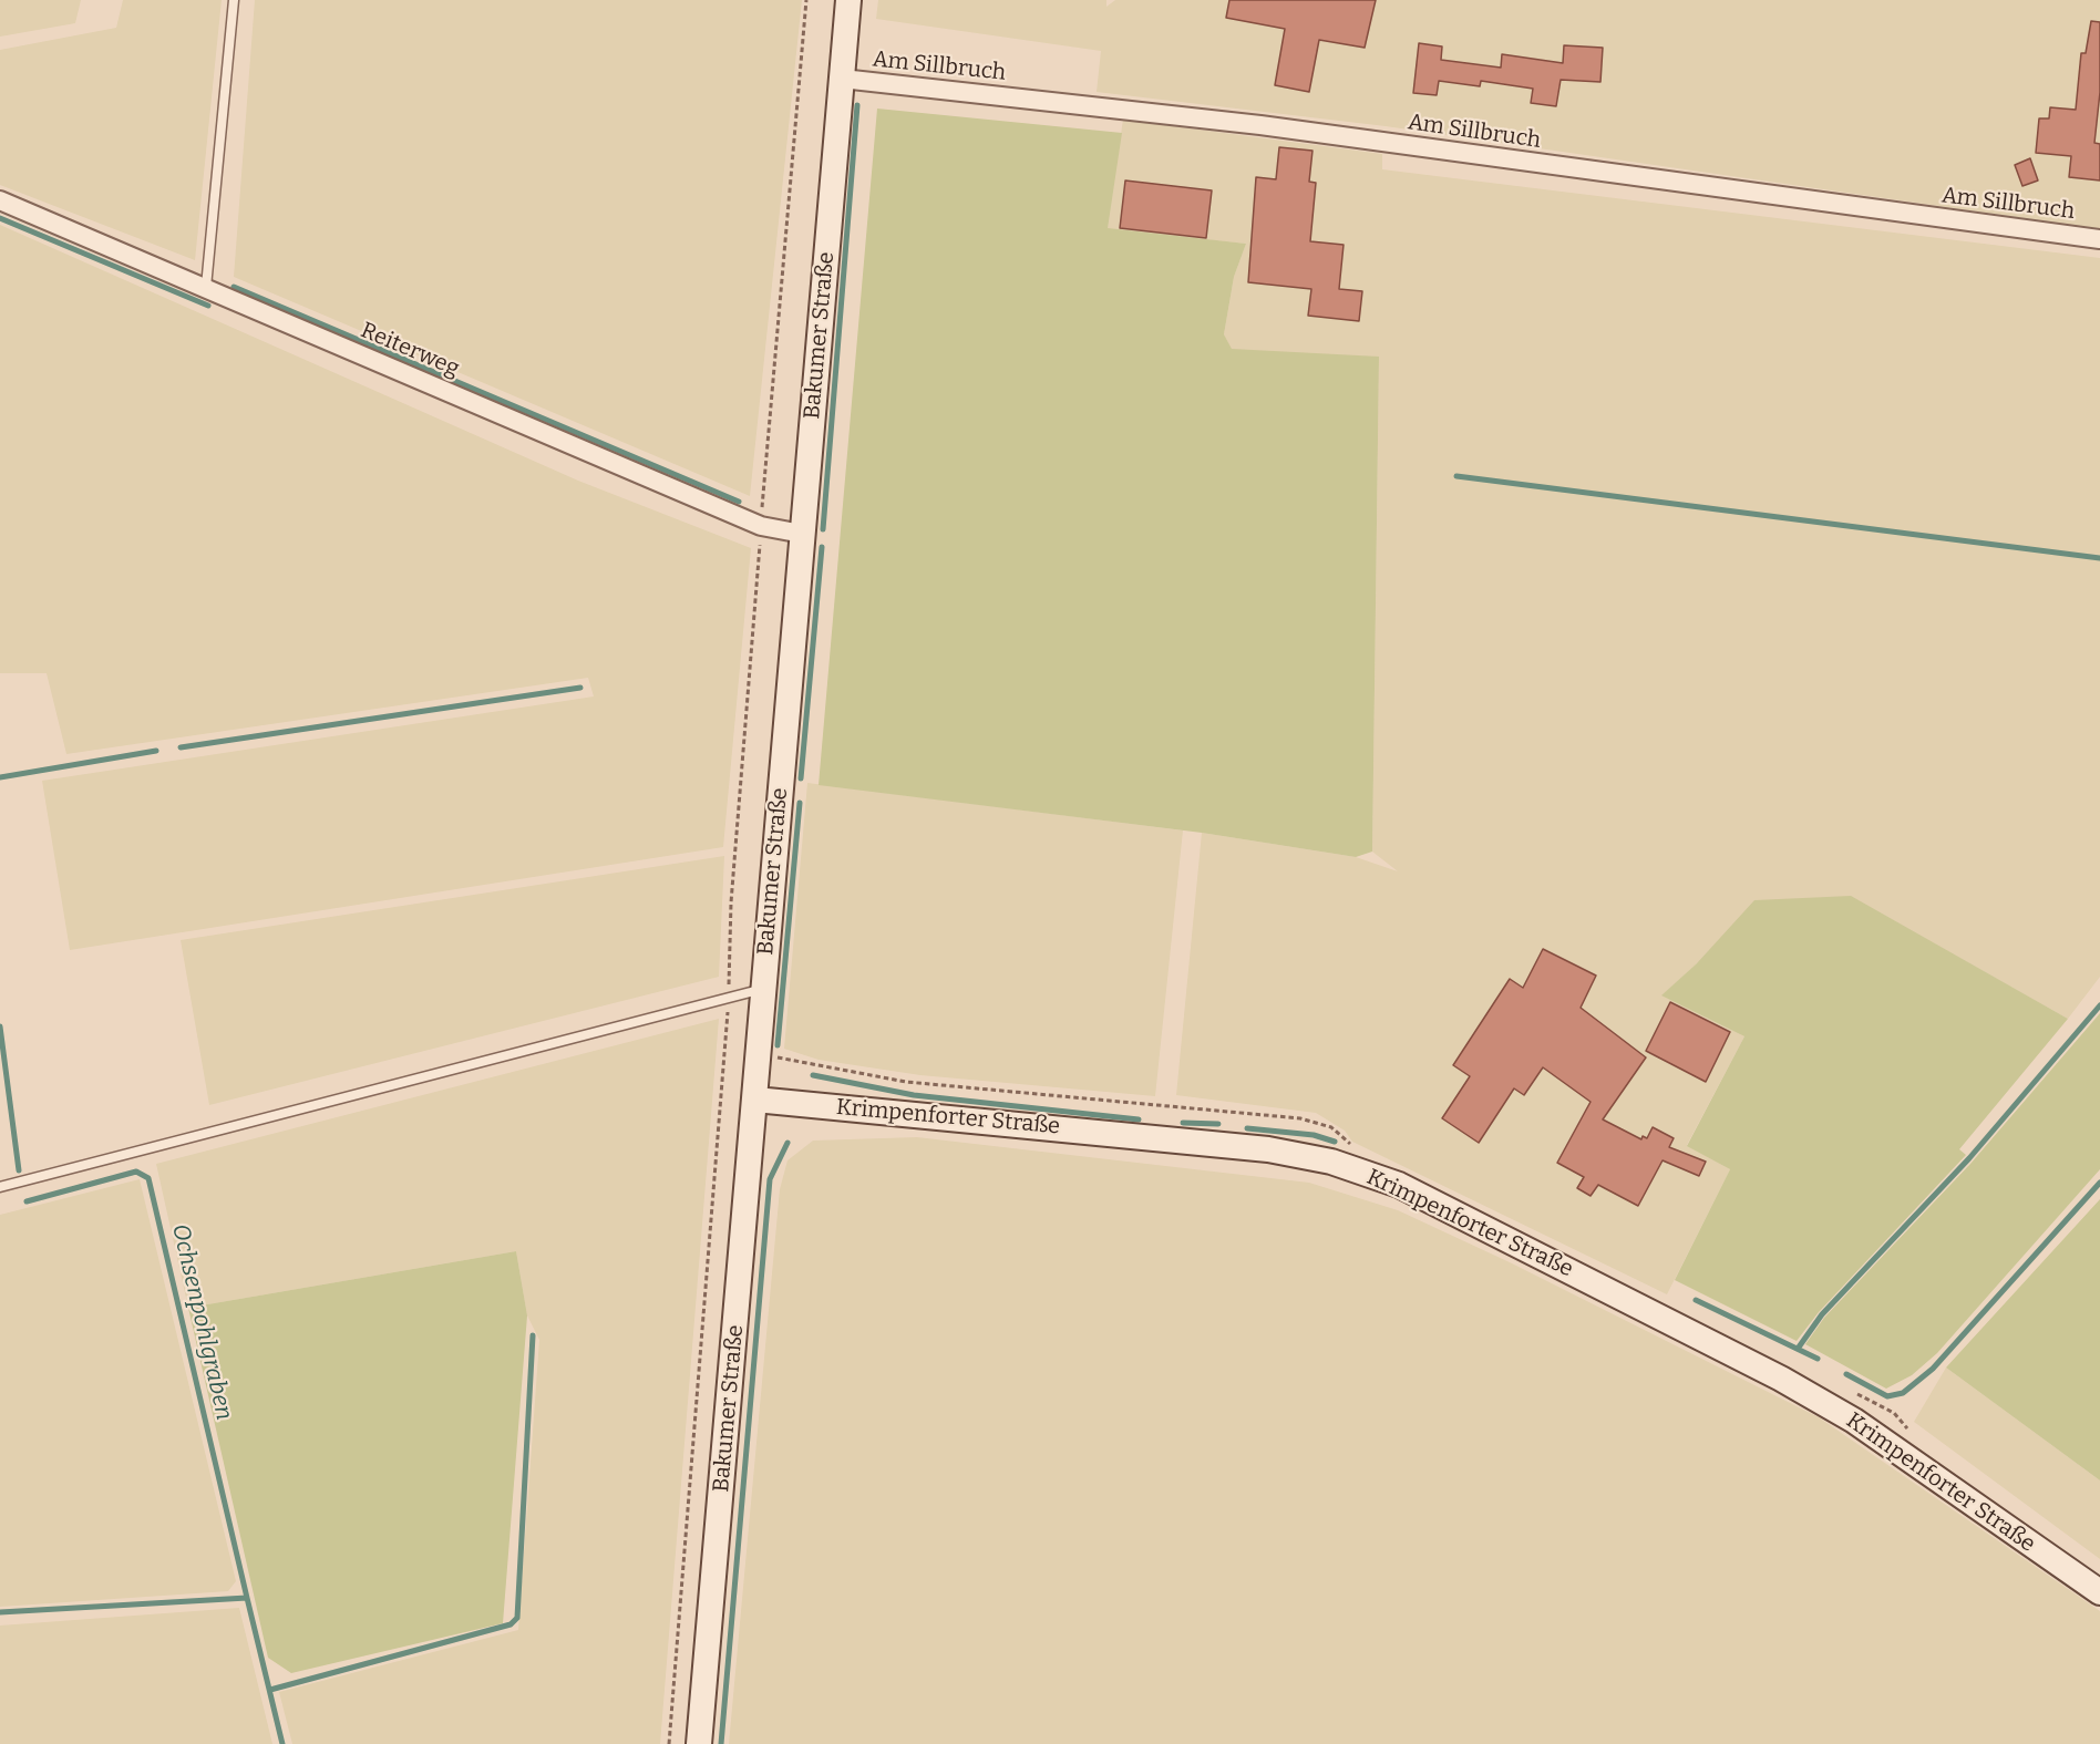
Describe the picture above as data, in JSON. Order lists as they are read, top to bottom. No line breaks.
{"streets":{"main road":["Bakumer Straße","Krimpenforter Straße"],"street":["Am Sillbruch","Reiterweg"]},"crossings":[["Am Sillbruch","Bakumer Straße"],["Bakumer Straße","Reiterweg"],["Bakumer Straße","Krimpenforter Straße"]],"water":["Ochsenpohlgraben"]}
